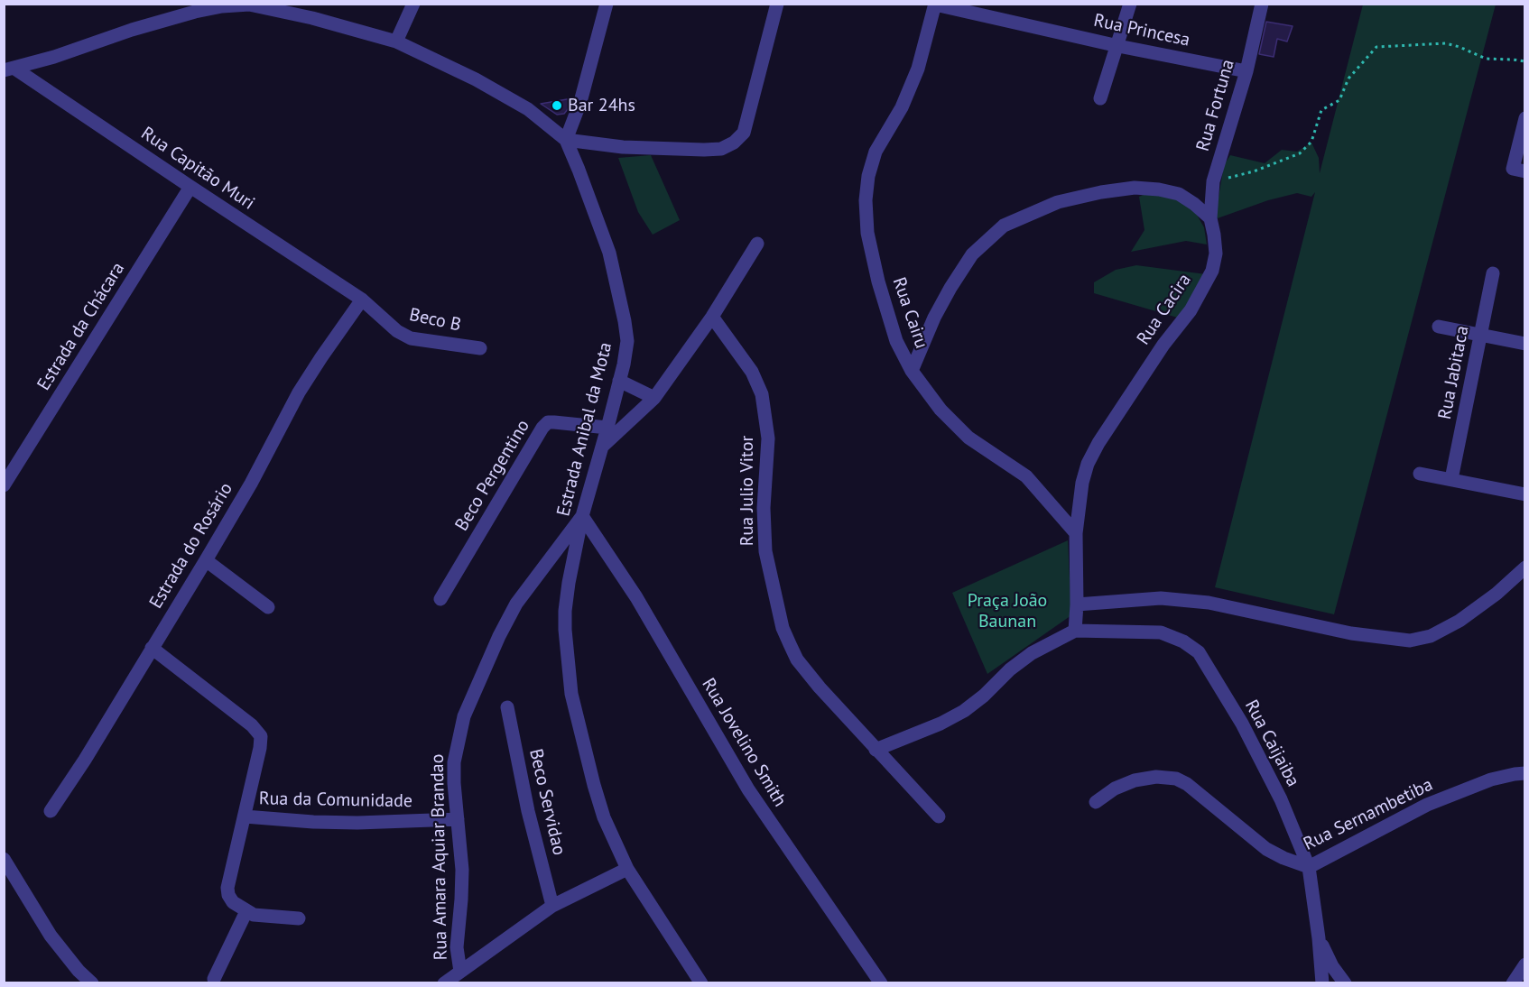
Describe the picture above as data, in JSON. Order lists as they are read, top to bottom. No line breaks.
{"streets":{"street":["Rua Princesa","Rua Fortuna","Rua Capitão Muri","Rua Cacira","Rua Cairu","Beco B","Estrada da Chácara","Rua Jabitaca","Estrada Anibal da Mota","Beco Pergentino","Rua Julio Vitor","Estrada do Rosário","Rua Jovelino Smith","Rua Caijaiba","Rua da Comunidade","Beco Servidao","Rua Sernambetiba","Rua Amara Aquiar Brandao"]},"crossings":[["Rua Princesa","Rua Fortuna"],["Rua Princesa","Rua Cairu"],["Rua Fortuna","Rua Cacira"],["Rua Capitão Muri","Beco B"],["Rua Capitão Muri","Estrada da Chácara"],["Rua Capitão Muri","Estrada do Rosário"],["Rua Cacira","Rua Cairu"],["Rua Cacira","Rua Caijaiba"],["Beco B","Estrada do Rosário"],["Estrada Anibal da Mota","Beco Pergentino"],["Estrada Anibal da Mota","Rua Jovelino Smith"],["Estrada Anibal da Mota","Rua Amara Aquiar Brandao"],["Rua Jovelino Smith","Rua Amara Aquiar Brandao"],["Rua Caijaiba","Rua Sernambetiba"],["Rua da Comunidade","Rua Amara Aquiar Brandao"]],"parks":["Praça João Baunan"],"places":["Bar 24hs"]}
